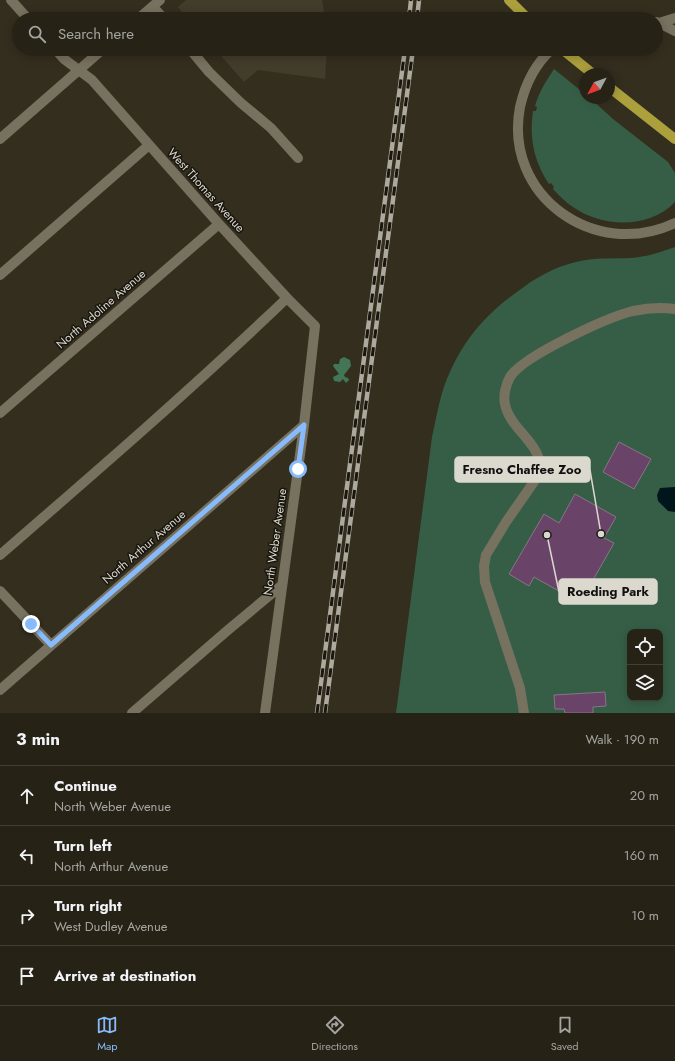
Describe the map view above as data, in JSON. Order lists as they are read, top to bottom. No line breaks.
{"streets":{"street":["West Thomas Avenue","North Adoline Avenue","North Weber Avenue","North Arthur Avenue"]},"crossings":[["West Thomas Avenue","North Adoline Avenue"],["West Thomas Avenue","North Weber Avenue"],["North Weber Avenue","North Arthur Avenue"]],"places":["Fresno Chaffee Zoo","Roeding Park"],"north":"bottom left","page":{"search":"Search here","heading":["3 min","Walk · 190 m"],"list":[["Continue","North Weber Avenue","20 m"],["Turn left","North Arthur Avenue","160 m"],["Turn right","West Dudley Avenue","10 m"],"Arrive at destination"],"nav":["Map","Directions","Saved"]}}
